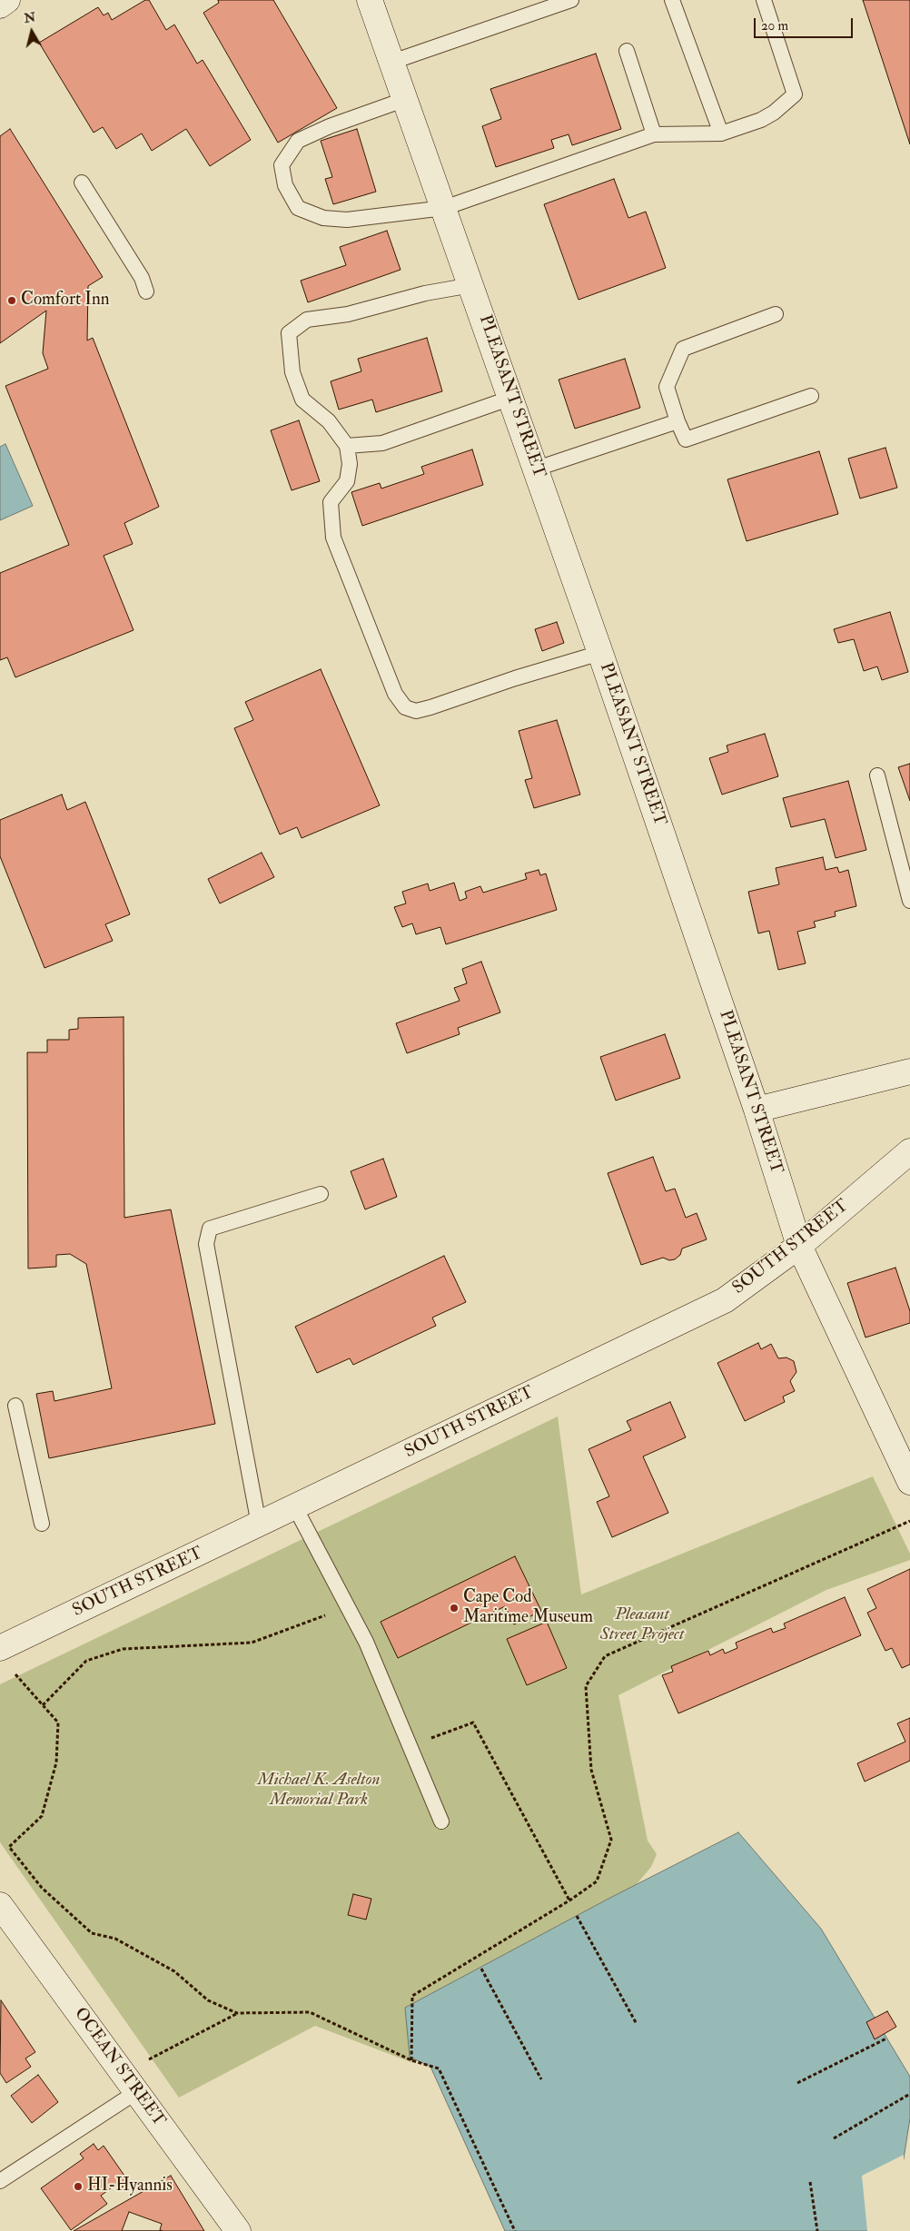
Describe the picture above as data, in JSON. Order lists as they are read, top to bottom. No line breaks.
{"streets":{"main road":["PLEASANT STREET","SOUTH STREET","OCEAN STREET"]},"crossings":[["PLEASANT STREET","SOUTH STREET"]],"parks":["Pleasant Street Project","Michael K. Aselton Memorial Park"],"places":["Comfort Inn","Cape Cod Maritime Museum","HI-Hyannis"],"scale_bar":"20 m","north":"top"}
